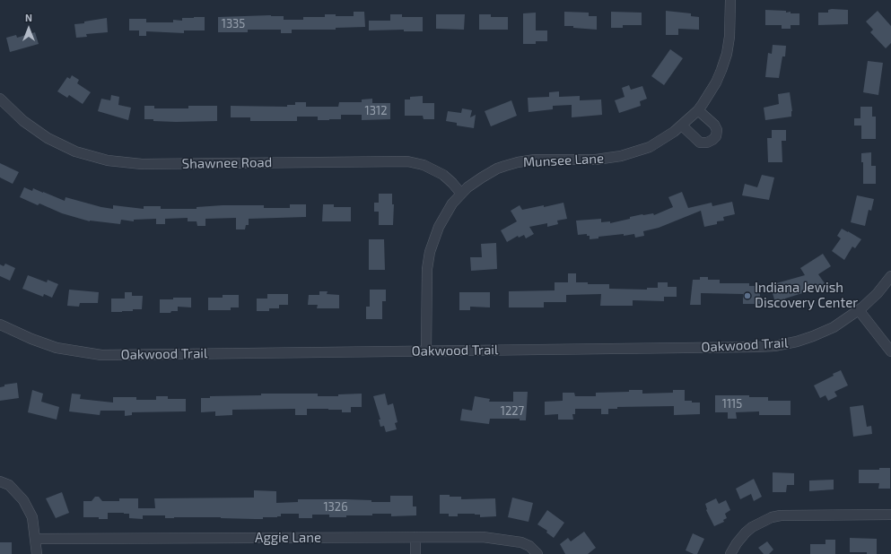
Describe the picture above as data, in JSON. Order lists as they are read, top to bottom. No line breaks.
{"streets":{"street":["Munsee Lane","Shawnee Road","Oakwood Trail","Aggie Lane"]},"crossings":[["Munsee Lane","Shawnee Road"],["Munsee Lane","Oakwood Trail"]],"places":["Indiana Jewish Discovery Center"],"house_numbers":["1335","1312","1115","1227","1326"],"north":"top"}
